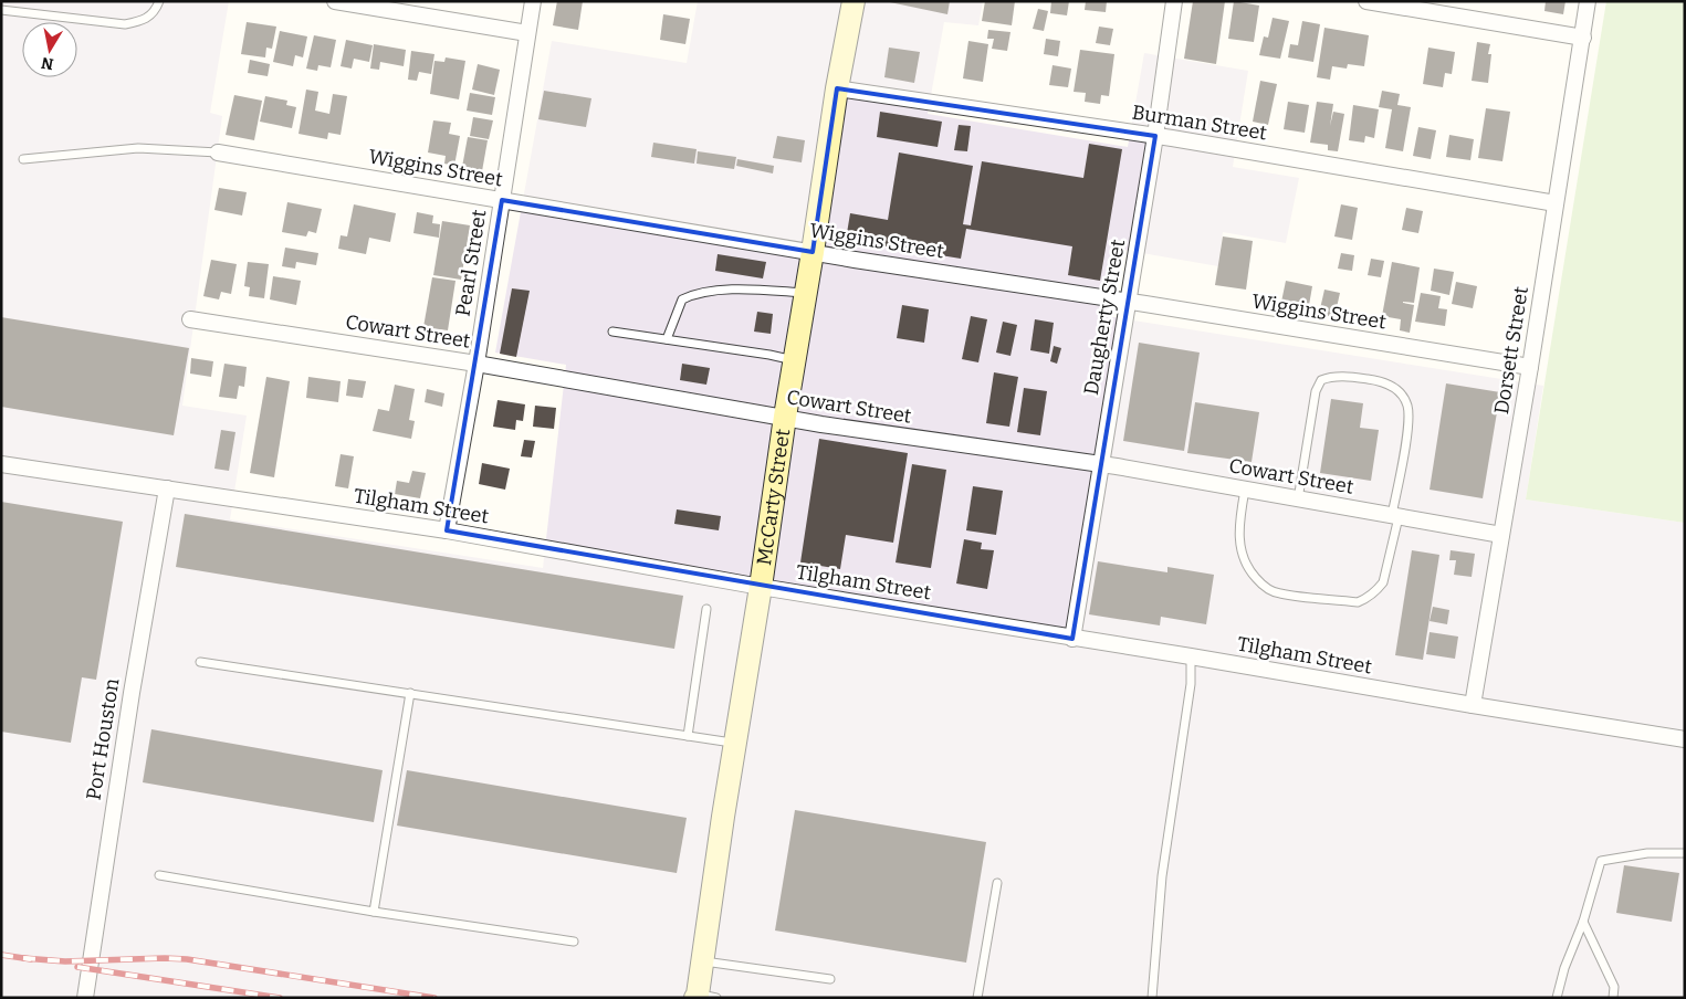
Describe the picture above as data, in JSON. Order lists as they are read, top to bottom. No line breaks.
{"streets":{"main road":["McCarty Street"],"street":["Burman Street","Wiggins Street","Pearl Street","Daugherty Street","Cowart Street","Dorsett Street","Tilgham Street","Port Houston"]},"crossings":[["Burman Street","Daugherty Street"],["Burman Street","Dorsett Street"],["Burman Street","McCarty Street"],["Wiggins Street","Pearl Street"],["Wiggins Street","Daugherty Street"],["Wiggins Street","Dorsett Street"],["Wiggins Street","McCarty Street"],["Pearl Street","Cowart Street"],["Pearl Street","Tilgham Street"],["Daugherty Street","Cowart Street"],["Daugherty Street","Tilgham Street"],["Cowart Street","Dorsett Street"],["Cowart Street","McCarty Street"],["Dorsett Street","Tilgham Street"],["McCarty Street","Tilgham Street"],["Tilgham Street","Port Houston"]],"north":"bottom"}
